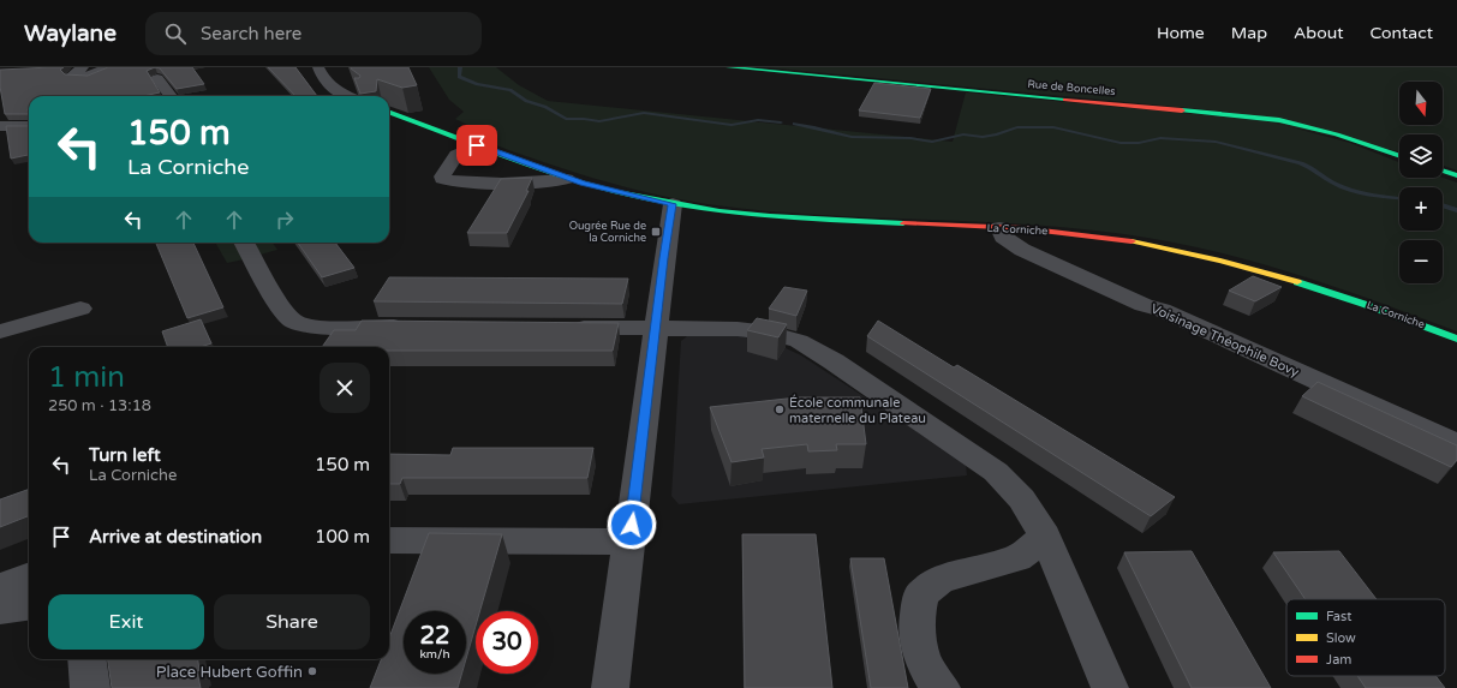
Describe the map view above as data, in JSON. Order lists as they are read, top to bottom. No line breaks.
{"streets":{"street":["Rue de Boncelles","La Corniche","Voisinage Théophile Bovy"]},"crossings":[["La Corniche","Voisinage Théophile Bovy"]],"places":{"transit":["Ougrée Rue de la Corniche"],"other":["École communale maternelle du Plateau","Place Hubert Goffin"]},"legend":["Fast","Slow","Jam"],"north":"bottom","page":{"header":"Waylane","search":"Search here","nav":["Home","Map","About","Contact"],"map_buttons":["+","−"],"turn":["150 m","La Corniche"],"heading":["1 min","250 m · 13:18"],"list":[{"name":"Turn left","note":"La Corniche","value":"150 m"},{"name":"Arrive at destination","value":"100 m"}],"buttons":["Exit","Share"],"speed":"22 km/h","limit":"30"}}
